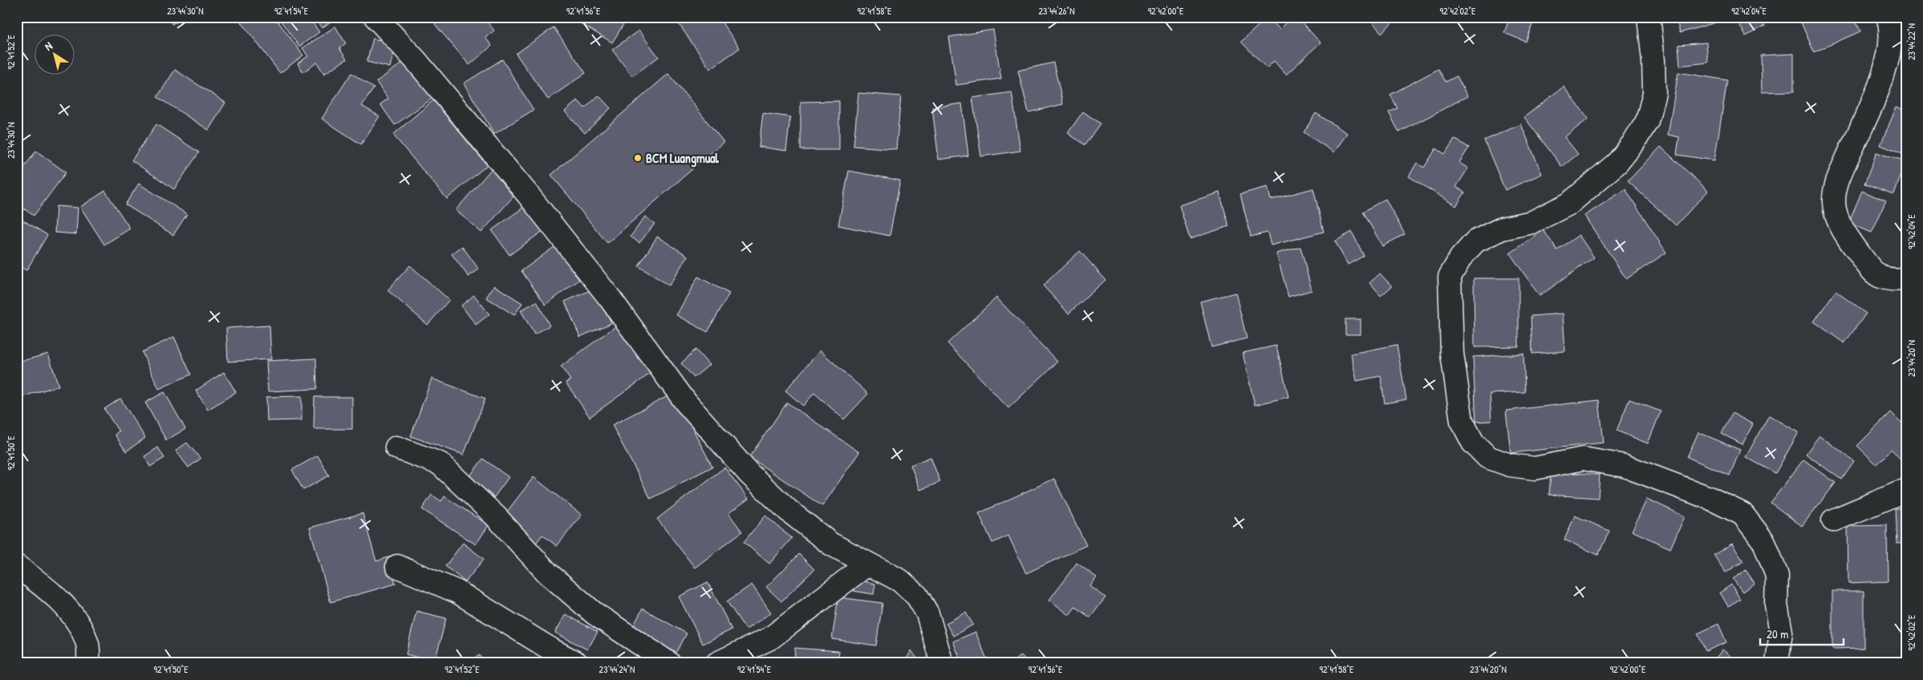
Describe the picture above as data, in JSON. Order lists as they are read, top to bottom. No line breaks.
{"places":["BCM Luangmual"],"scale_bar":"20 m","north":"top left","coordinates":["23°44'30\"N","92°41'54\"E","92°41'56\"E","92°41'58\"E","23°44'26\"N","92°42'00\"E","92°42'02\"E","92°42'04\"E","23°44'22\"N","92°41'52\"E","23°44'20\"N","92°41'50\"E","23°44'24\"N"]}
